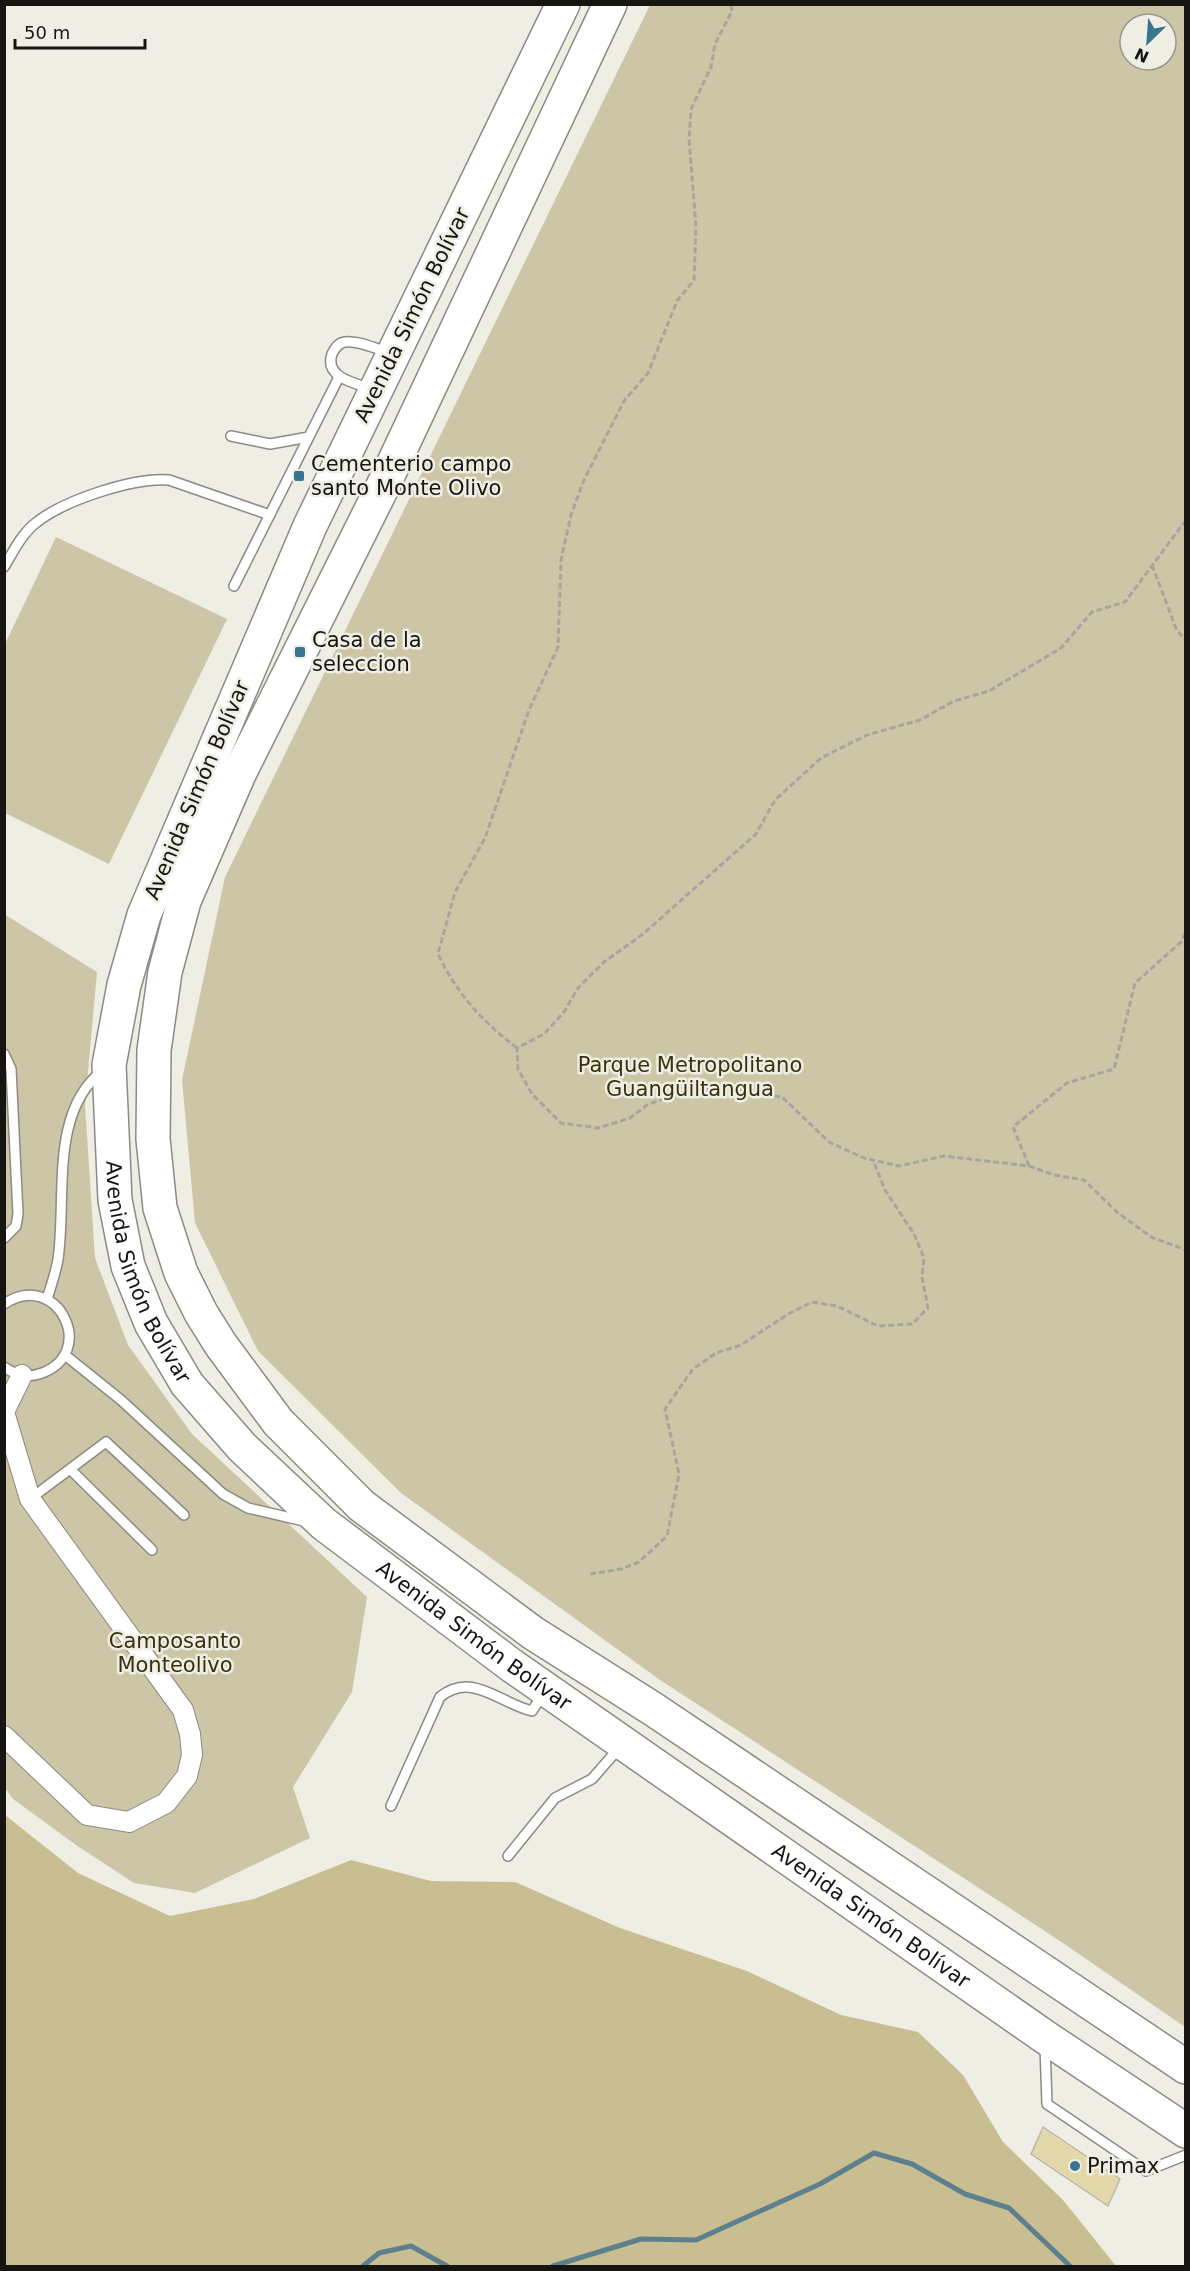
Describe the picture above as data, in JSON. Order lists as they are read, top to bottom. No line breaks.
{"streets":{"highway":["Avenida Simón Bolívar"]},"parks":["Parque Metropolitano Guangüiltangua","Camposanto Monteolivo"],"places":{"transit":["Cementerio campo santo Monte Olivo","Casa de la seleccion"],"other":["Primax"]},"scale_bar":"50 m","north":"bottom left"}
